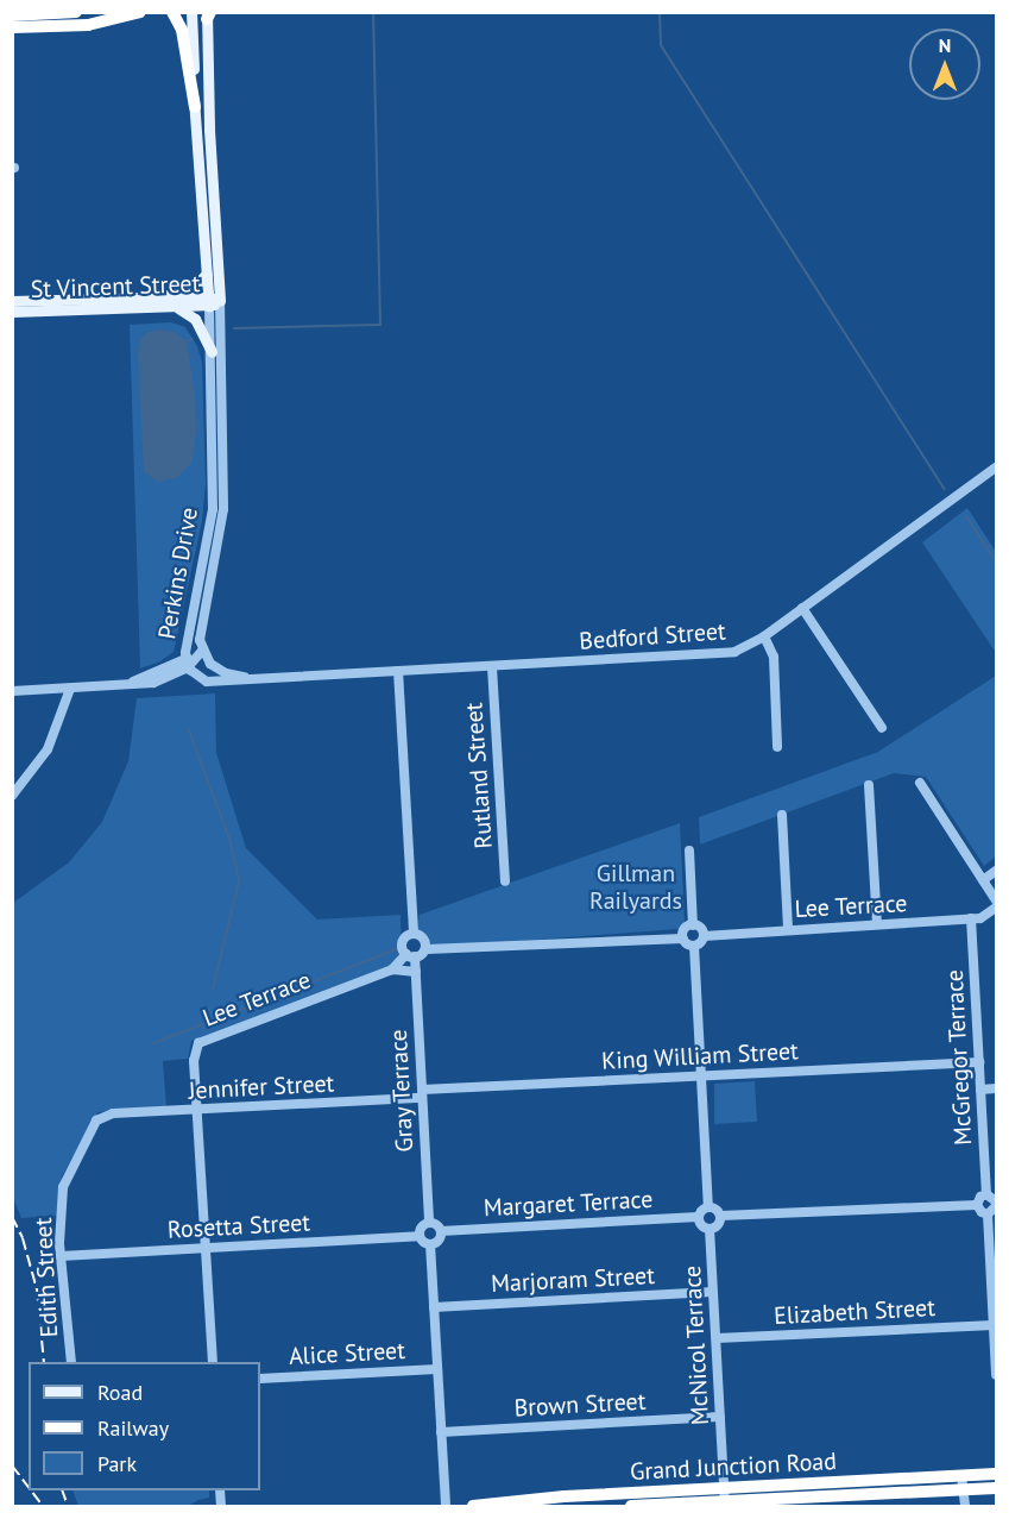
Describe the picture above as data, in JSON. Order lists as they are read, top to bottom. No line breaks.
{"streets":{"highway":["Grand Junction Road"],"main road":["St Vincent Street","Perkins Drive"],"street":["Bedford Street","Rutland Street","Lee Terrace","King William Street","McGregor Terrace","Jennifer Street","Gray Terrace","Margaret Terrace","Rosetta Street","Edith Street","Marjoram Street","Elizabeth Street","McNicol Terrace","Alice Street","Brown Street"]},"crossings":[["St Vincent Street","Perkins Drive"],["Perkins Drive","Bedford Street"],["Bedford Street","Rutland Street"],["Lee Terrace","McGregor Terrace"],["Lee Terrace","Jennifer Street"],["Lee Terrace","Gray Terrace"],["Lee Terrace","Rosetta Street"],["King William Street","McGregor Terrace"],["King William Street","Jennifer Street"],["King William Street","Gray Terrace"],["Jennifer Street","Gray Terrace"],["Jennifer Street","Edith Street"],["Gray Terrace","Margaret Terrace"],["Gray Terrace","Rosetta Street"],["Margaret Terrace","Rosetta Street"],["Margaret Terrace","McNicol Terrace"],["Rosetta Street","Edith Street"],["Marjoram Street","McNicol Terrace"],["Elizabeth Street","McNicol Terrace"],["McNicol Terrace","Brown Street"],["McNicol Terrace","Grand Junction Road"]],"parks":["Gillman Railyards"],"legend":["Road","Railway","Park"],"north":"top"}
